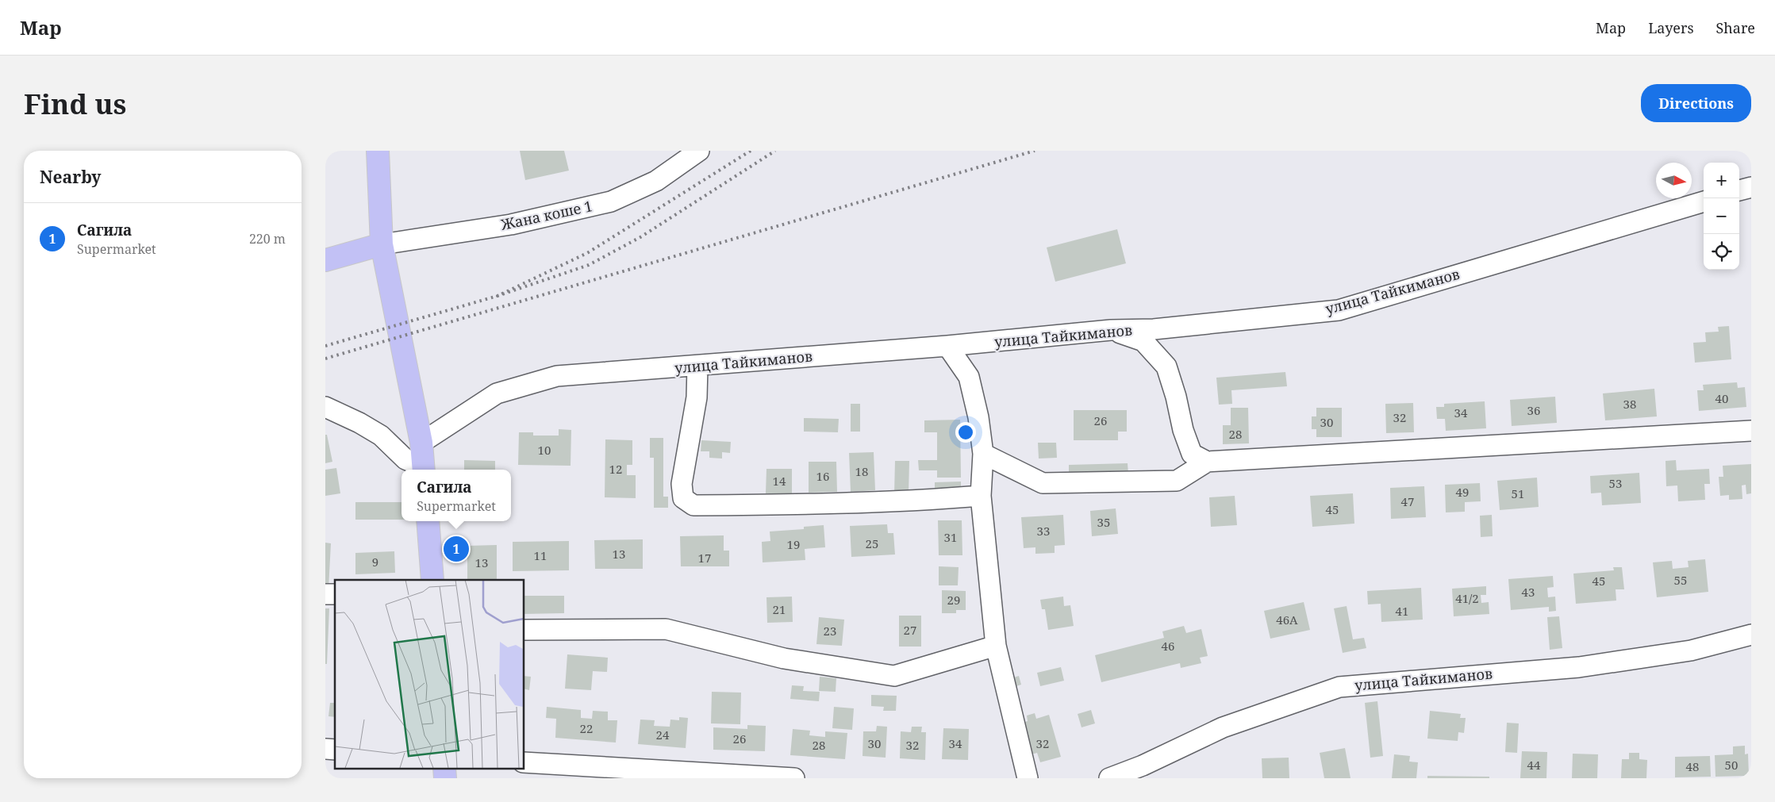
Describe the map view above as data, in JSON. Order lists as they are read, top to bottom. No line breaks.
{"streets":{"street":["Жана коше 1","улица Тайкиманов"]},"house_numbers":["40","38","36","34","32","26","30","28","10","12","18","16","14","53","49","51","47","45","35","33","31","25","19","13","11","17","9","13","55","45","43","41/2","29","21","41","46A","27","23","46","22","24","26","30","34","32","28","32","44","50","48"],"north":"right","page":{"header":"Map","nav":["Map","Layers","Share"],"buttons":"Directions","title":"Find us","heading":"Nearby","map_buttons":["+","−"],"list":[{"mark":"1","name":"Сагила","note":"Supermarket","value":"220 m"}],"popup":["Сагила","Supermarket"],"pins":"1"}}
